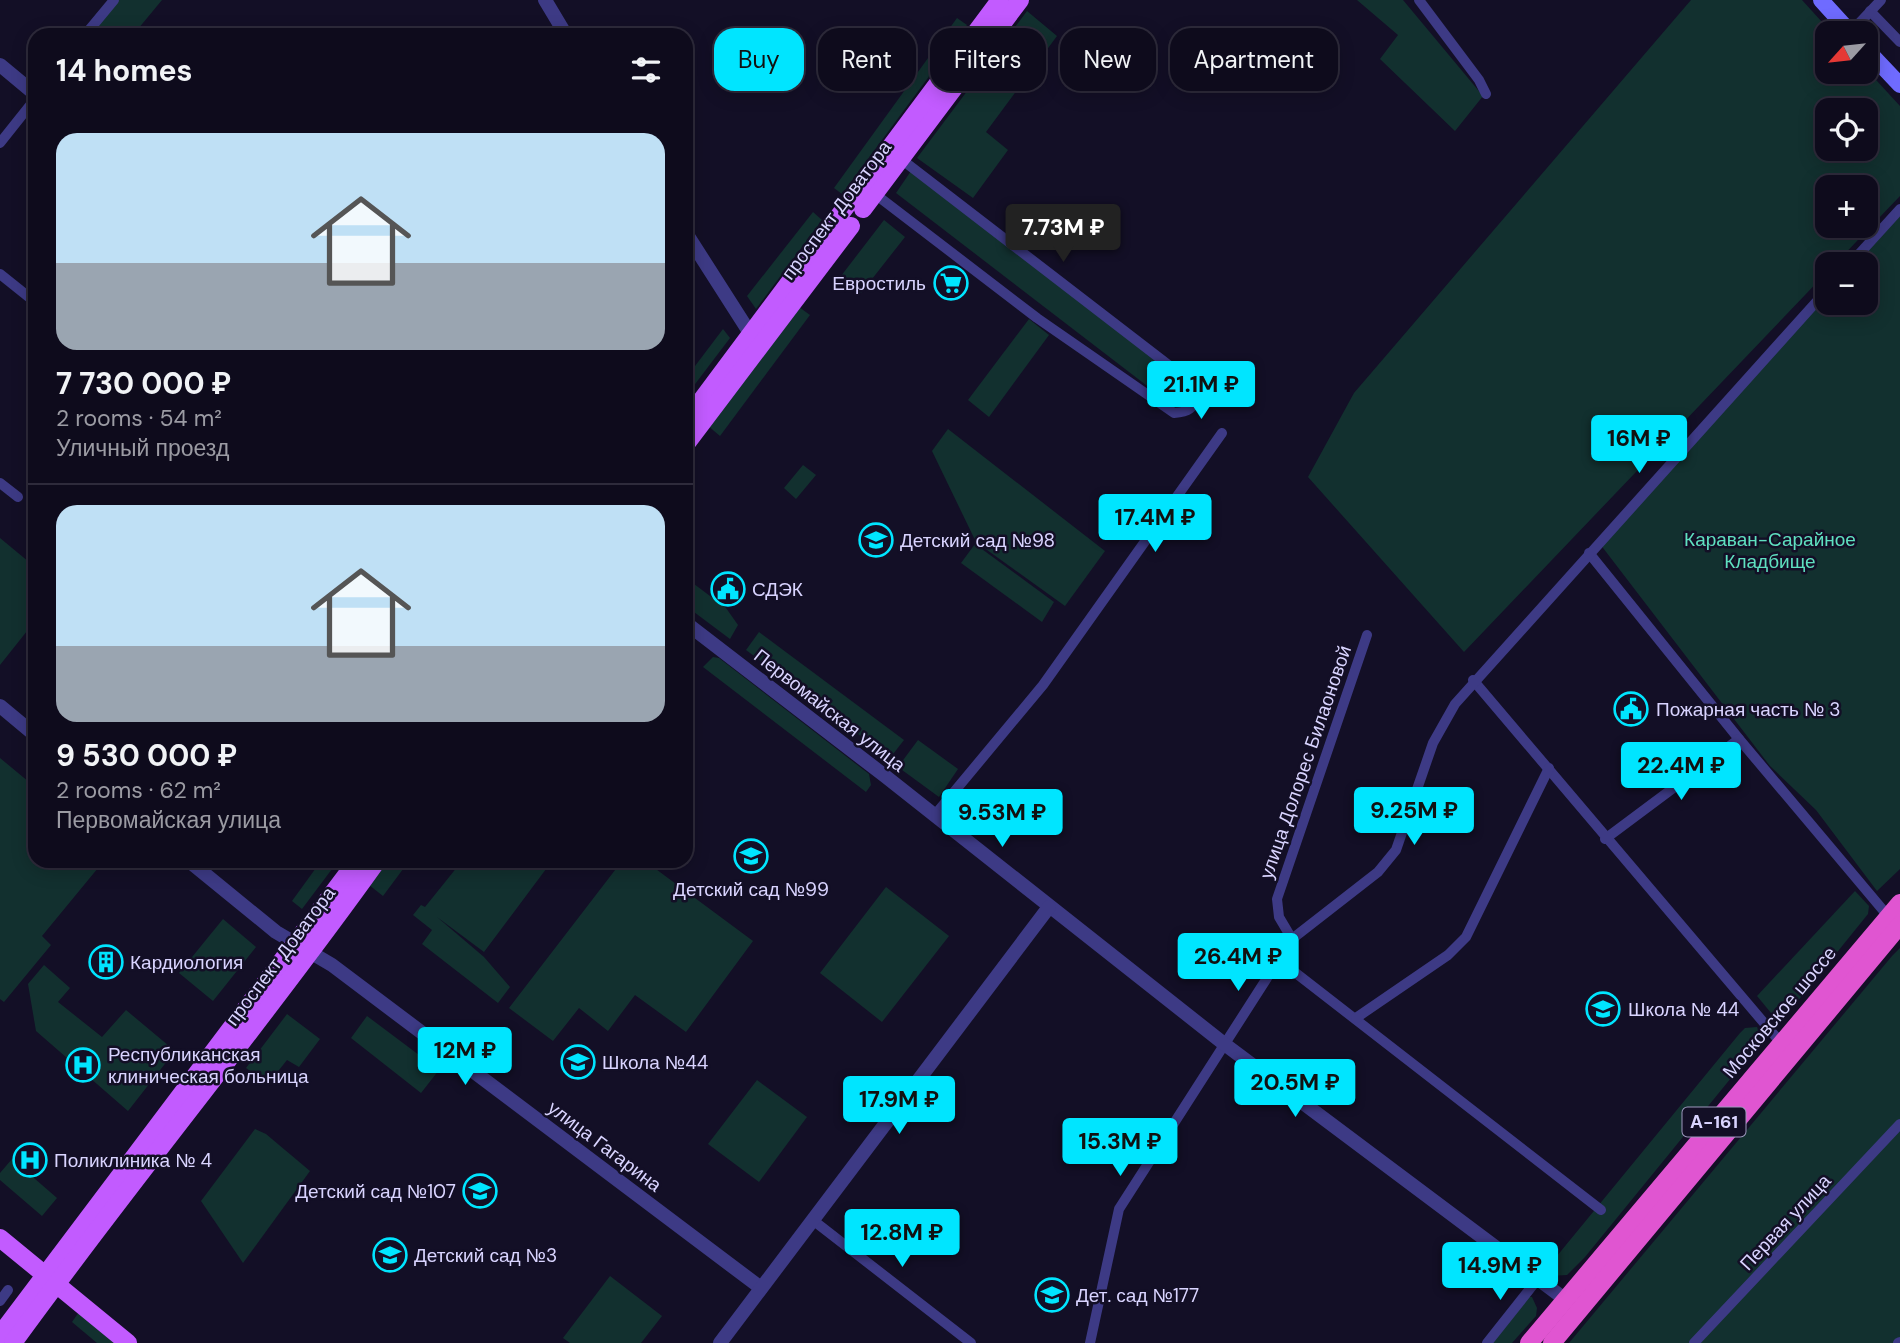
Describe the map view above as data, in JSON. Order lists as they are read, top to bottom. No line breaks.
{"streets":{"highway":["Московское шоссе","А-161"],"main road":["проспект Доватора"],"street":["Первомайская улица","улица Долорес Билаоновой","улица Гагарина","Первая улица"]},"crossings":[["проспект Доватора","улица Гагарина"],["Первомайская улица","Московское шоссе"]],"parks":["Караван-Сарайное Кладбище"],"places":{"supermarket":["Евростиль"],"school or university":["Детский сад №98","Детский сад №99","Школа № 44","Школа №44","Детский сад №107","Детский сад №3","Дет. сад №177"],"public building":["СДЭК","Пожарная часть № 3"],"building":["Кардиология"],"hospital":["Республиканская клиническая больница","Поликлиника № 4"]},"north":"bottom left","page":{"map_buttons":["+","−"],"chip":["Buy","Rent","Filters","New","Apartment"],"heading":"14 homes","list":[{"name":"7 730 000 ₽","note":"2 rooms · 54 m² · Уличный проезд"},{"name":"9 530 000 ₽","note":"2 rooms · 62 m² · Первомайская улица"}],"price":["7.73M ₽","21.1M ₽","16M ₽","17.4M ₽","22.4M ₽","9.25M ₽","9.53M ₽","26.4M ₽","12M ₽","20.5M ₽","17.9M ₽","15.3M ₽","12.8M ₽","14.9M ₽"]}}
